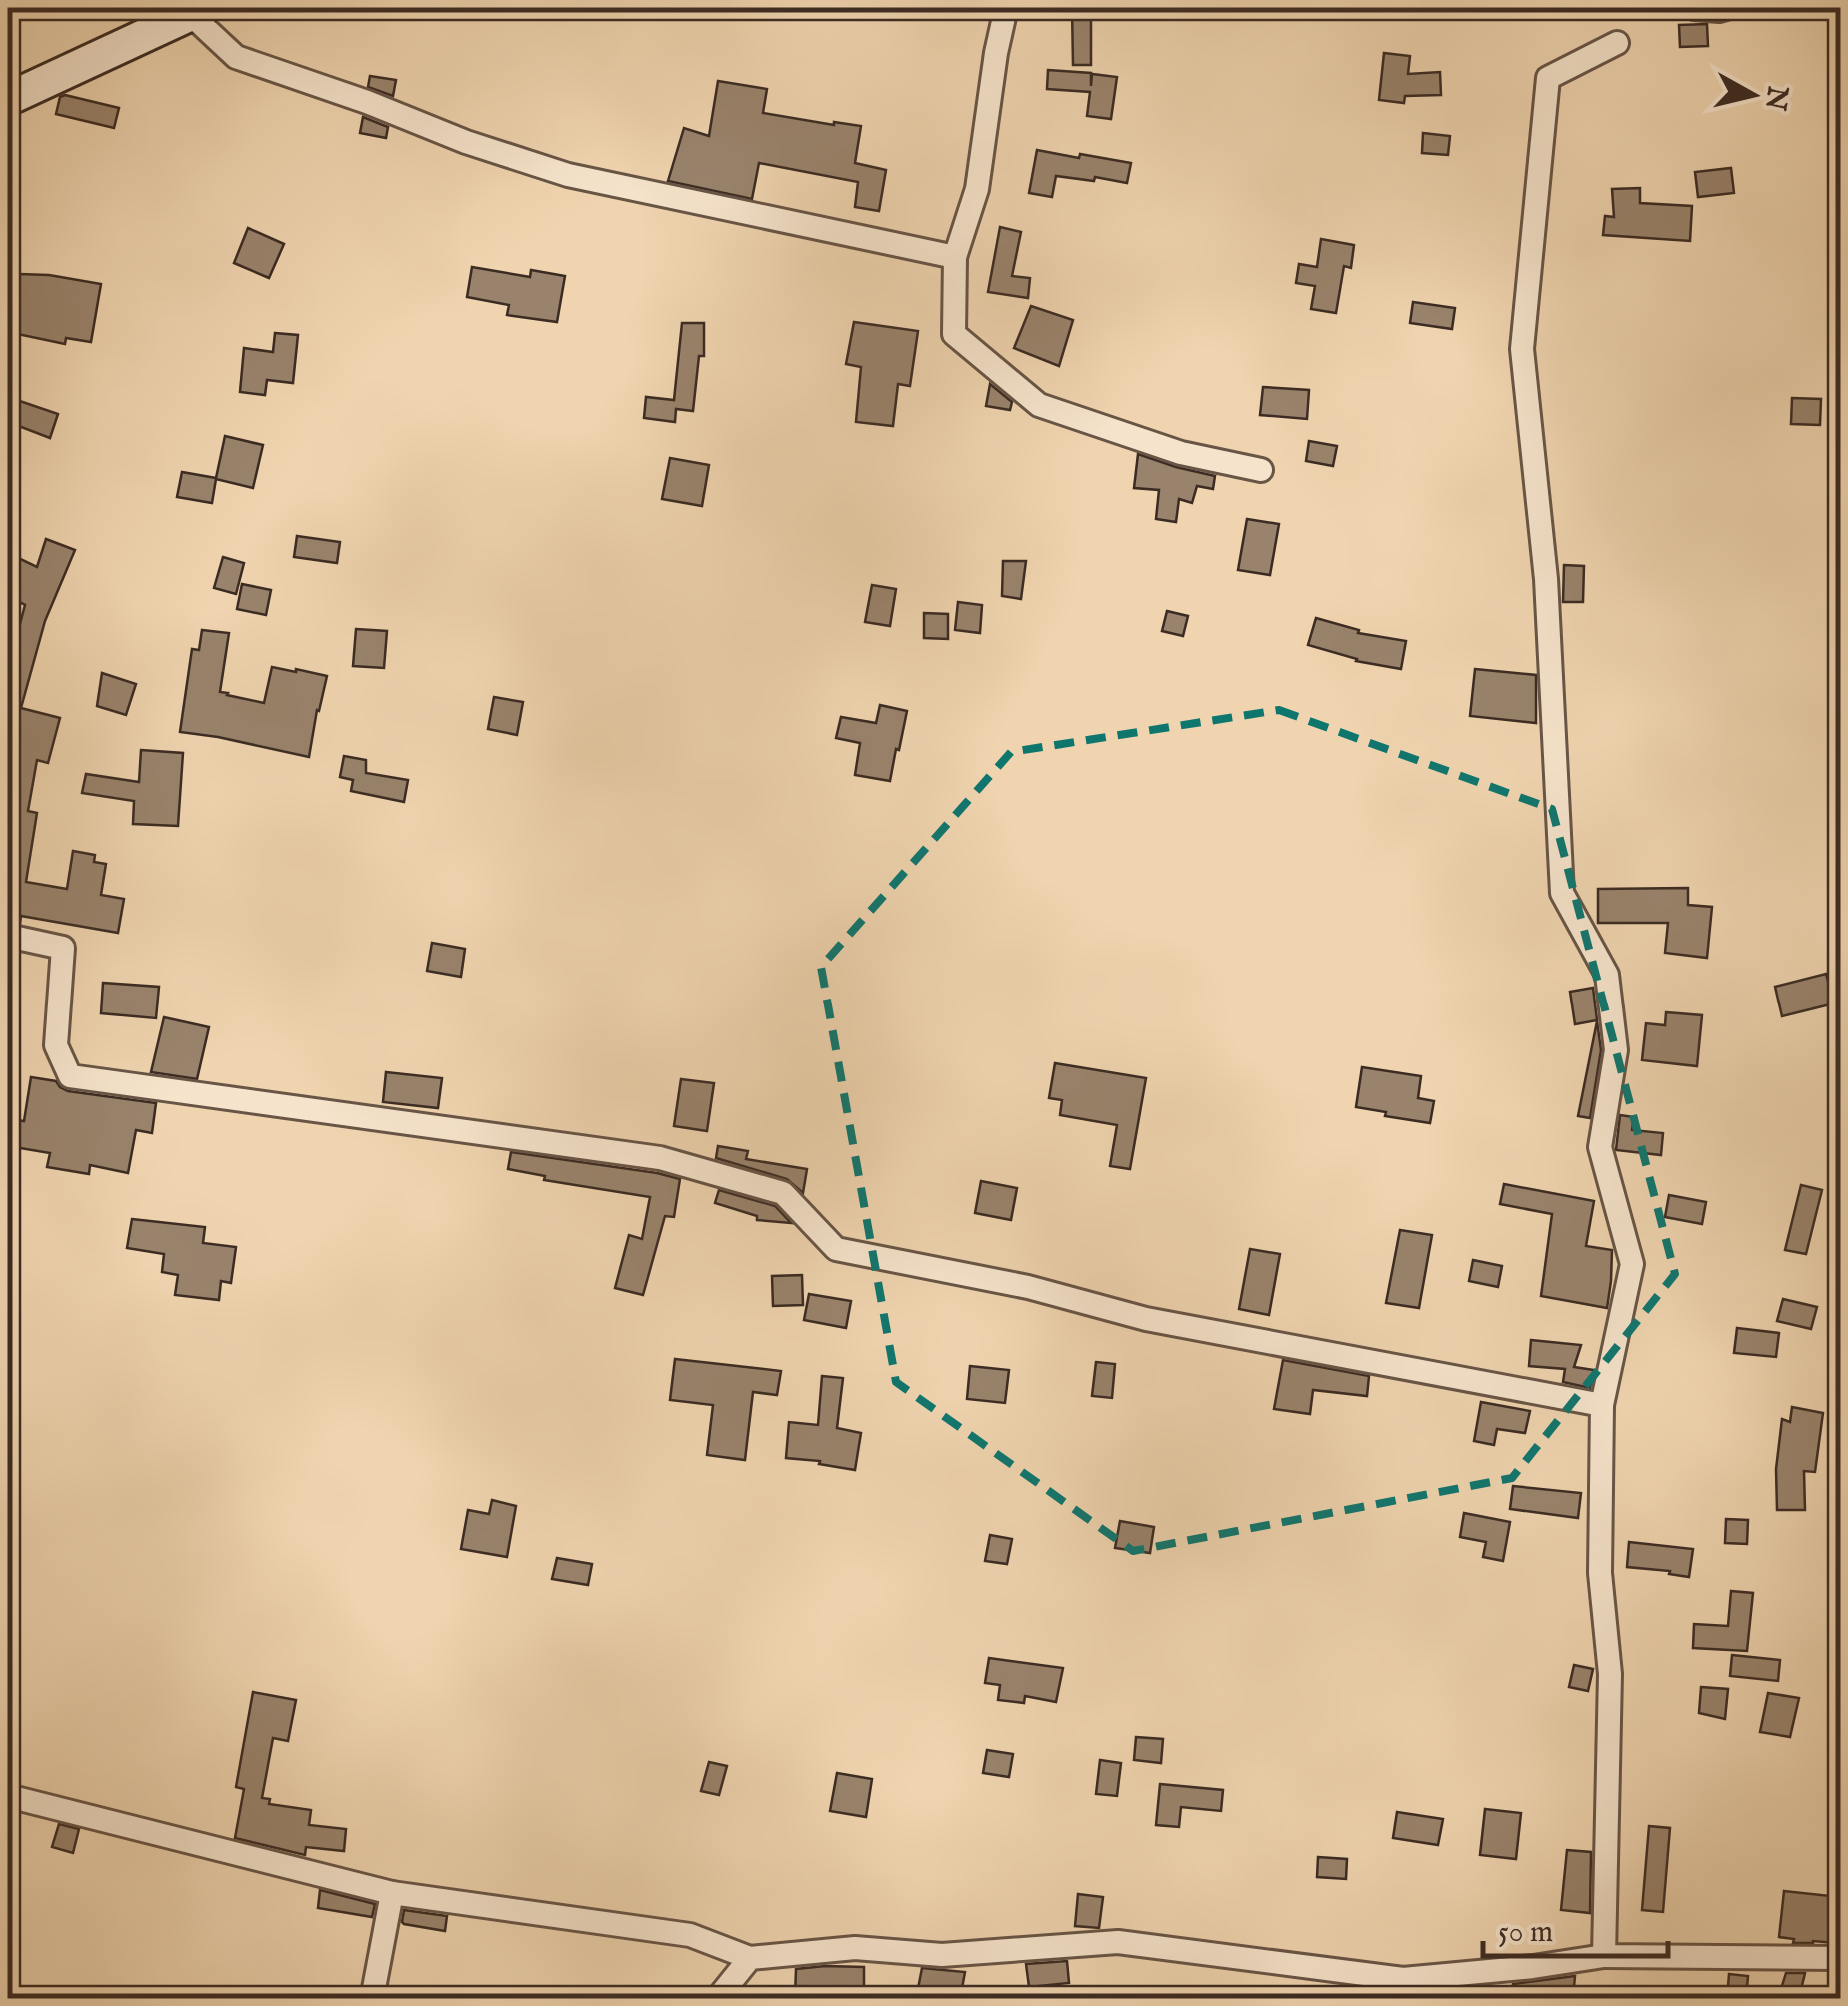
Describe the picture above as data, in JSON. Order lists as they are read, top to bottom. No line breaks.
{"scale_bar":"50 m","north":"right"}
